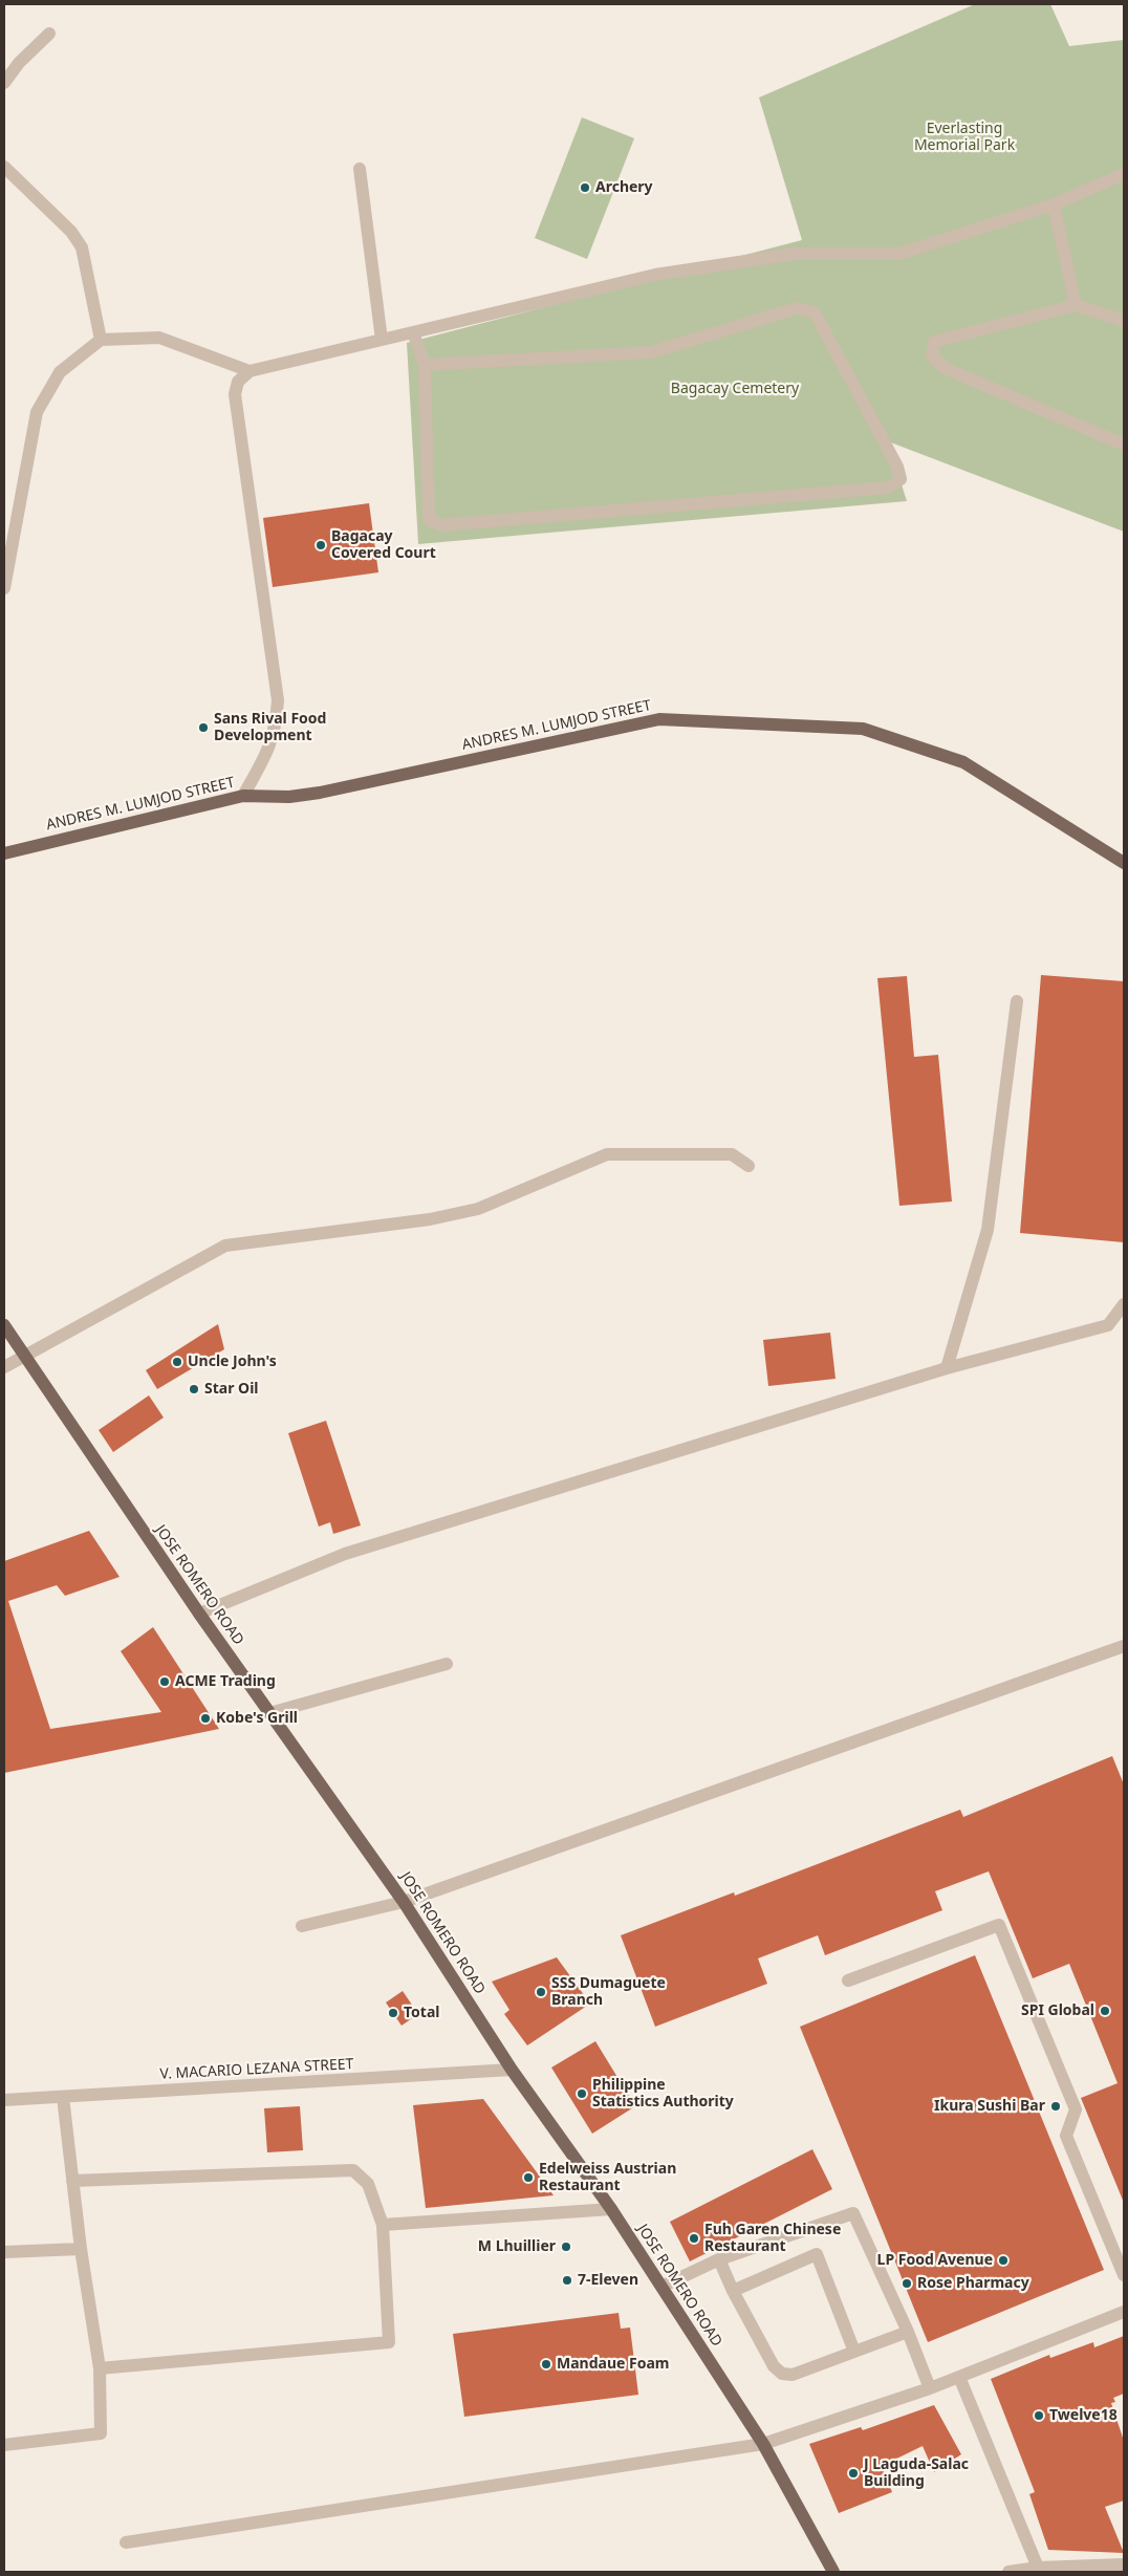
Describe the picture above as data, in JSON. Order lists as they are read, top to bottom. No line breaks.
{"streets":{"main road":["ANDRES M. LUMJOD STREET","JOSE ROMERO ROAD"],"street":["V. MACARIO LEZANA STREET"]},"crossings":[["JOSE ROMERO ROAD","V. MACARIO LEZANA STREET"]],"parks":["Everlasting Memorial Park","Bagacay Cemetery"],"places":["Archery","Bagacay Covered Court","Sans Rival Food Development","Uncle John's","Star Oil","ACME Trading","Kobe's Grill","SSS Dumaguete Branch","SPI Global","Total","Philippine Statistics Authority","Ikura Sushi Bar","Edelweiss Austrian Restaurant","Fuh Garen Chinese Restaurant","M Lhuillier","LP Food Avenue","7-Eleven","Rose Pharmacy","Mandaue Foam","Twelve18","J Laguda-Salac Building"]}
